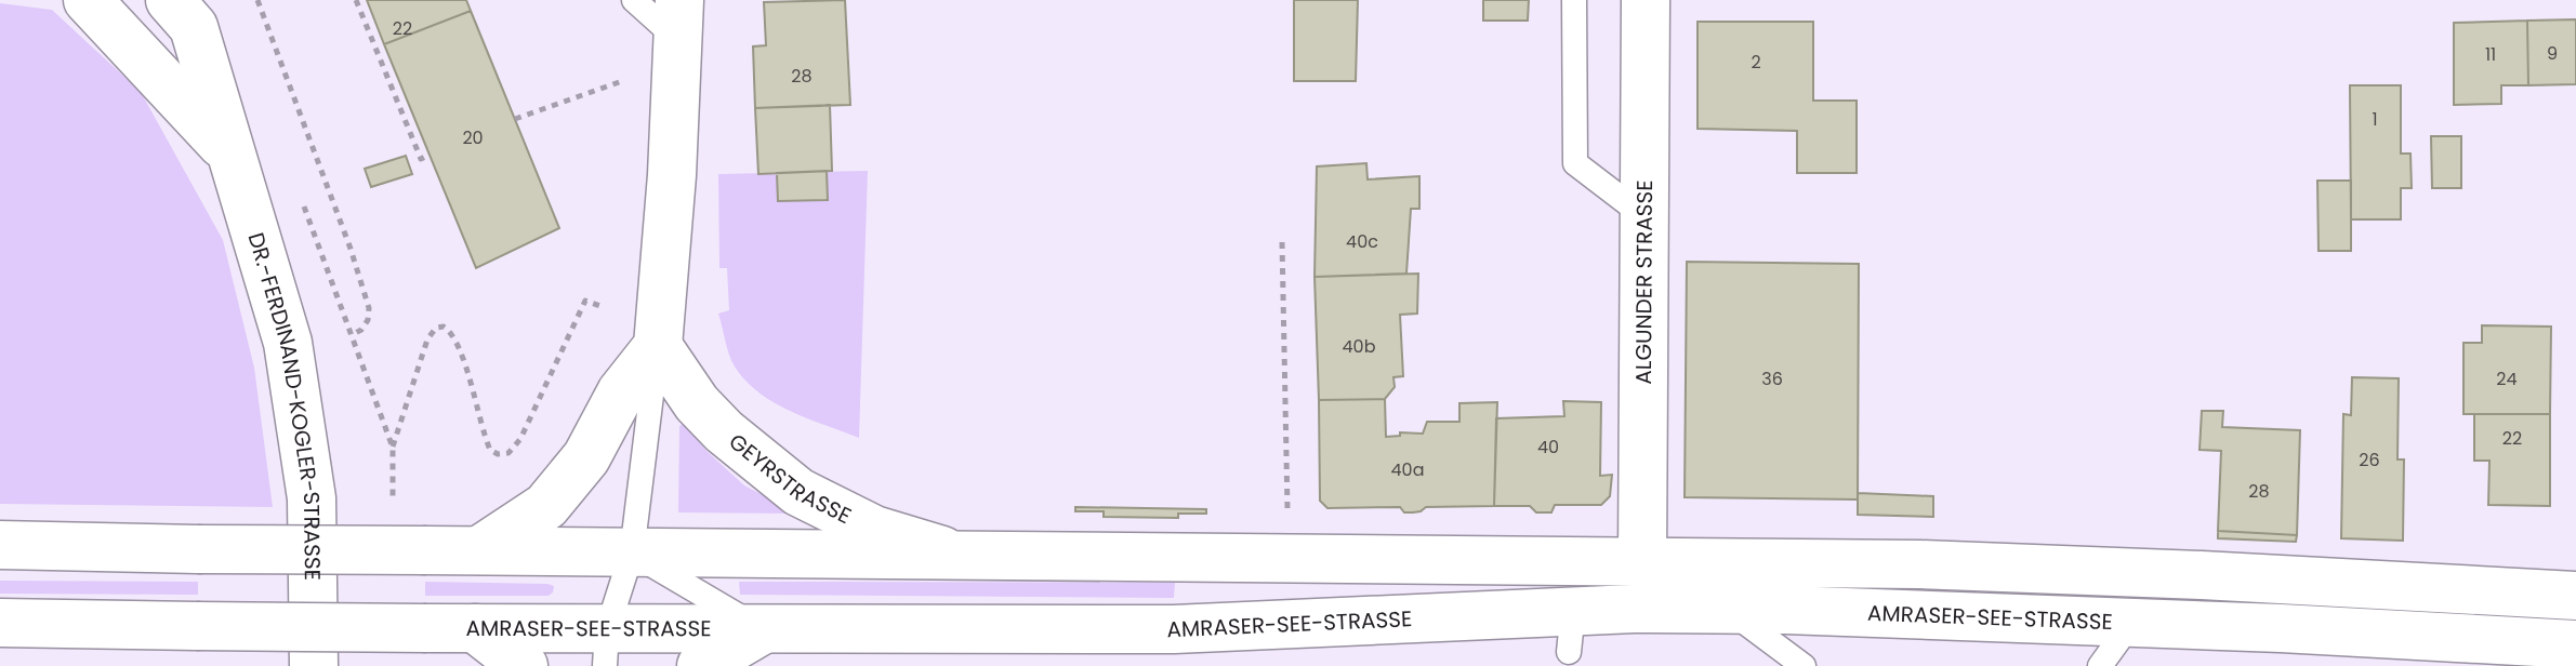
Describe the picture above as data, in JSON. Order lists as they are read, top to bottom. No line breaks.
{"streets":{"main road":["ALGUNDER STRASSE","DR.-FERDINAND-KOGLER-STRASSE","GEYRSTRASSE","AMRASER-SEE-STRASSE"]},"house_numbers":["22","9","11","2","28","1","20","40c","40b","36","24","22","40","26","40a","28"]}
